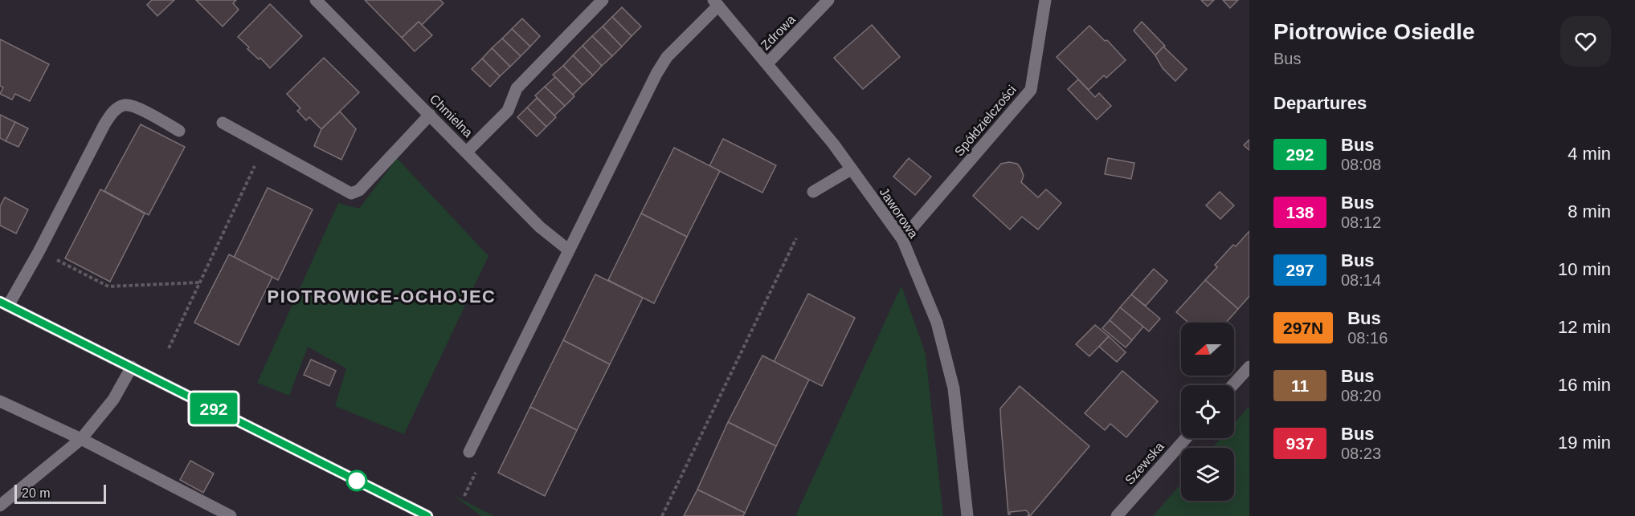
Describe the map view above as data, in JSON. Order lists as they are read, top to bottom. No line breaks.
{"streets":{"street":["Zdrowa","Chmielna","Spółdzielczości","Jaworowa","Szewska"]},"crossings":[["Zdrowa","Jaworowa"],["Spółdzielczości","Jaworowa"]],"districts":["PIOTROWICE-OCHOJEC"],"lines":["bus line 292"],"scale_bar":"20 m","north":"left","page":{"on_map":"292","heading":[["Piotrowice Osiedle","Bus"],"Departures"],"list":[{"mark":"292","name":"Bus","note":"08:08","value":"4 min"},{"mark":"138","name":"Bus","note":"08:12","value":"8 min"},{"mark":"297","name":"Bus","note":"08:14","value":"10 min"},{"mark":"297N","name":"Bus","note":"08:16","value":"12 min"},{"mark":"11","name":"Bus","note":"08:20","value":"16 min"},{"mark":"937","name":"Bus","note":"08:23","value":"19 min"}],"scale":"20 m"}}
